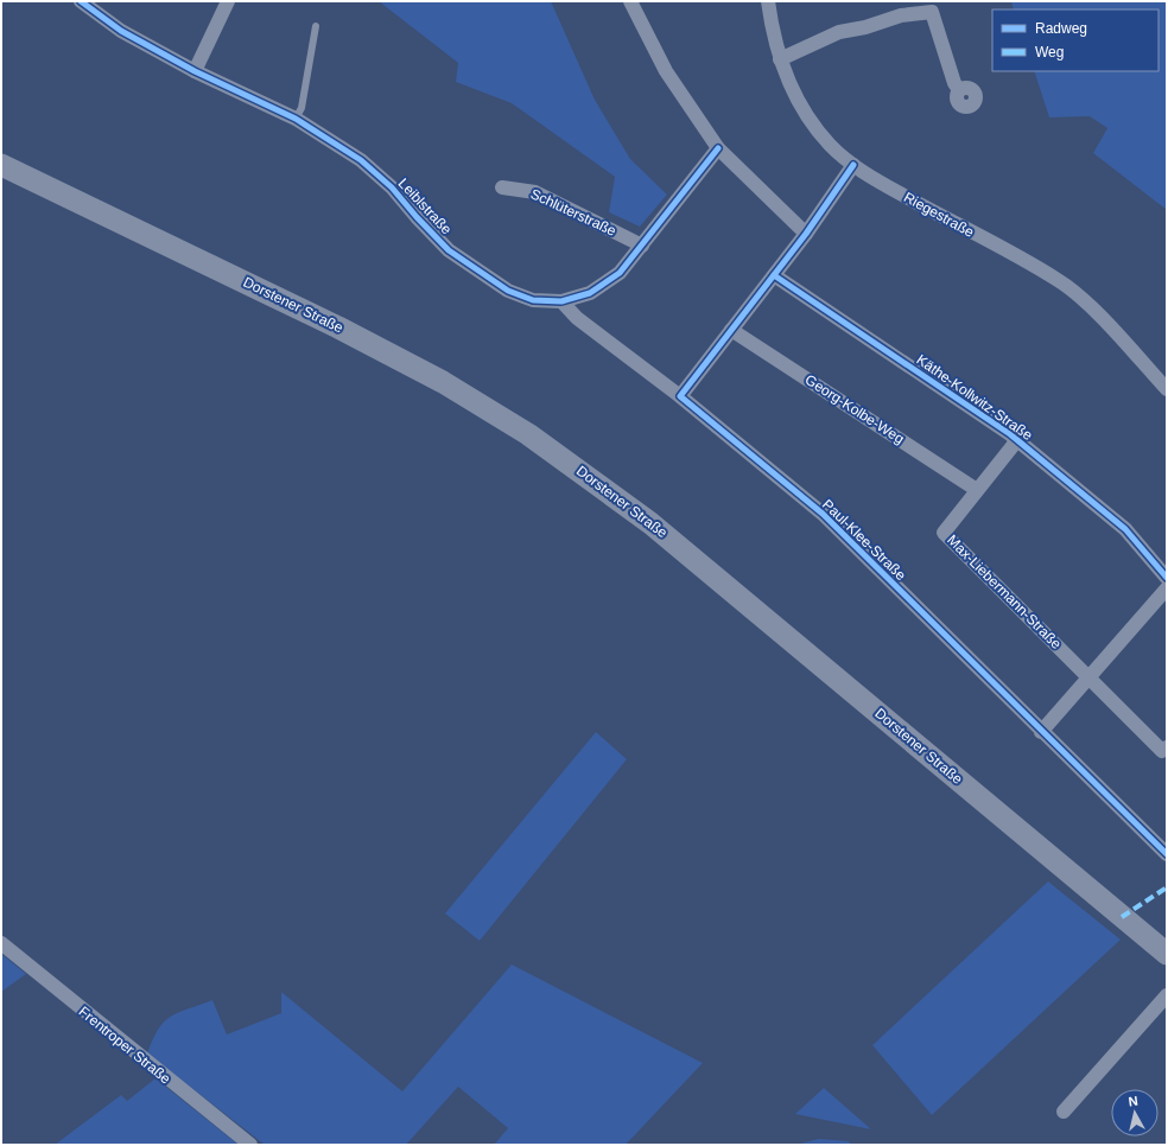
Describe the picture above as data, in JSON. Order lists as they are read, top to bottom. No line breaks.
{"streets":{"main road":["Dorstener Straße"],"street":["Leiblstraße","Schlüterstraße","Riegestraße","Käthe-Kollwitz-Straße","Georg-Kolbe-Weg","Paul-Klee-Straße","Max-Liebermann-Straße","Frentroper Straße"]},"crossings":[["Leiblstraße","Schlüterstraße"],["Käthe-Kollwitz-Straße","Max-Liebermann-Straße"],["Georg-Kolbe-Weg","Max-Liebermann-Straße"]],"legend":["Radweg","Weg"],"north":"top"}
